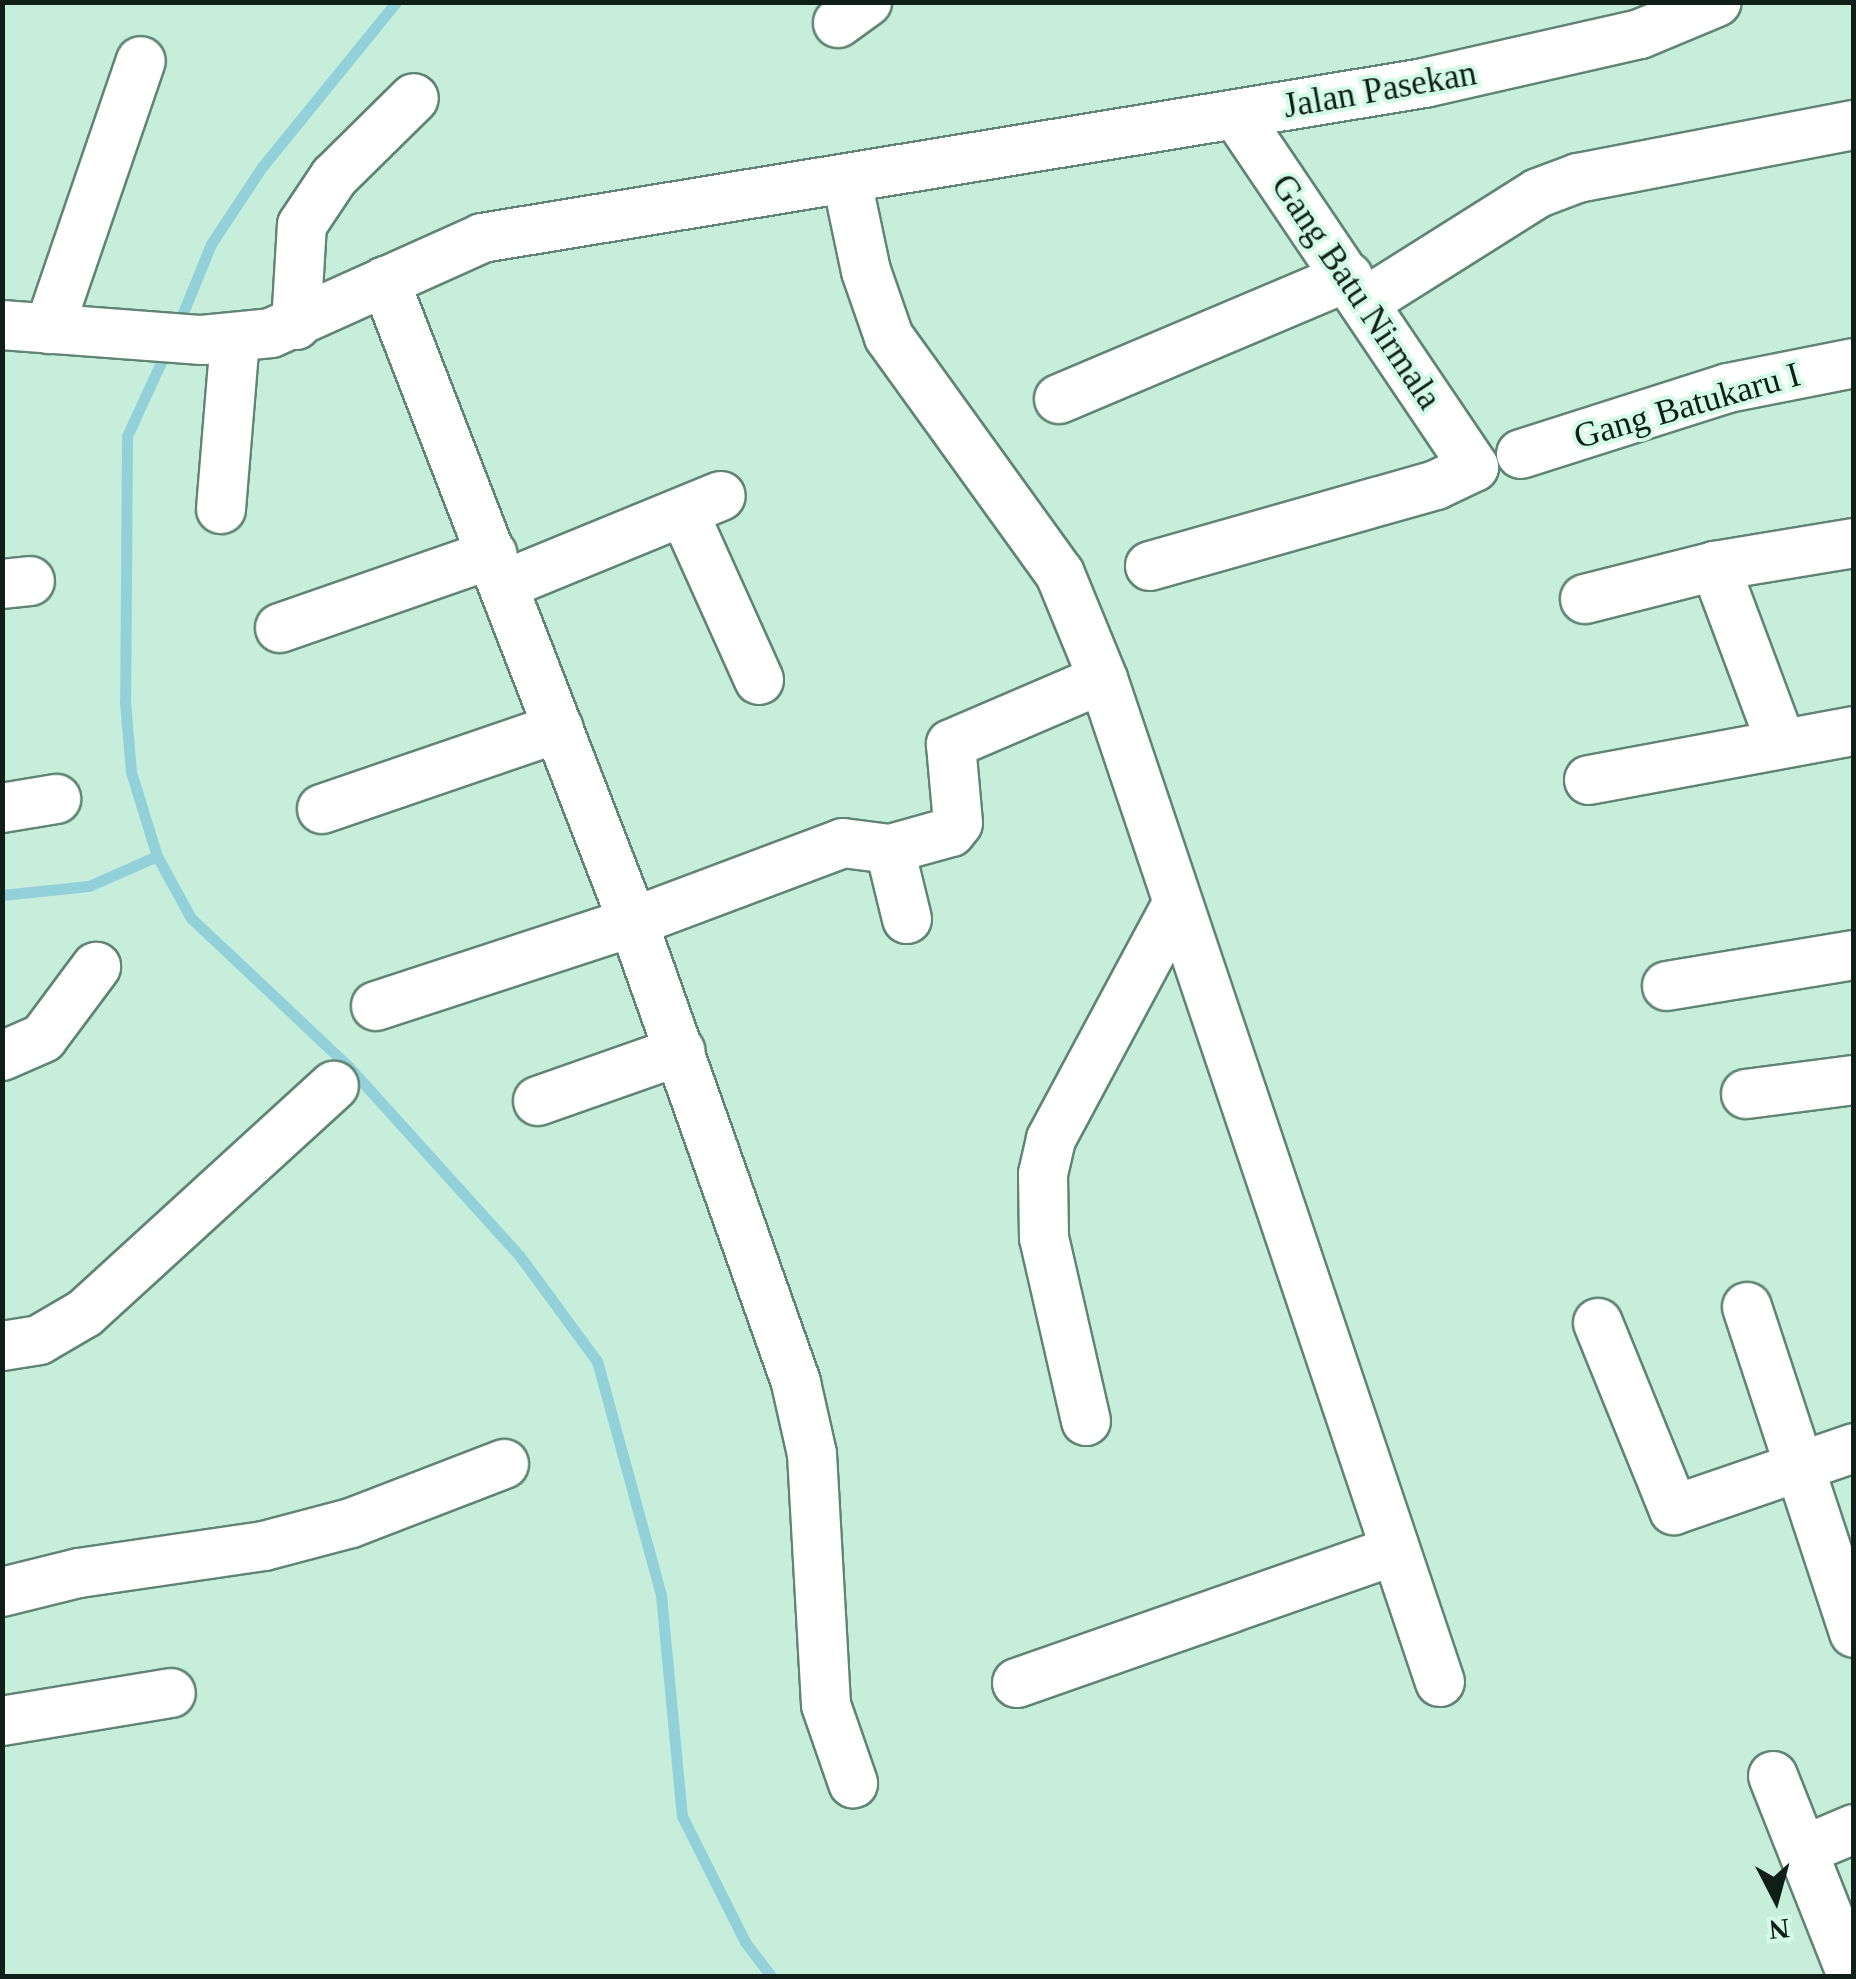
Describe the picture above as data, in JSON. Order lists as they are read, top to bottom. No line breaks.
{"streets":{"street":["Jalan Pasekan","Gang Batu Nirmala","Gang Batukaru I"]},"crossings":[["Jalan Pasekan","Gang Batu Nirmala"]],"north":"bottom"}
